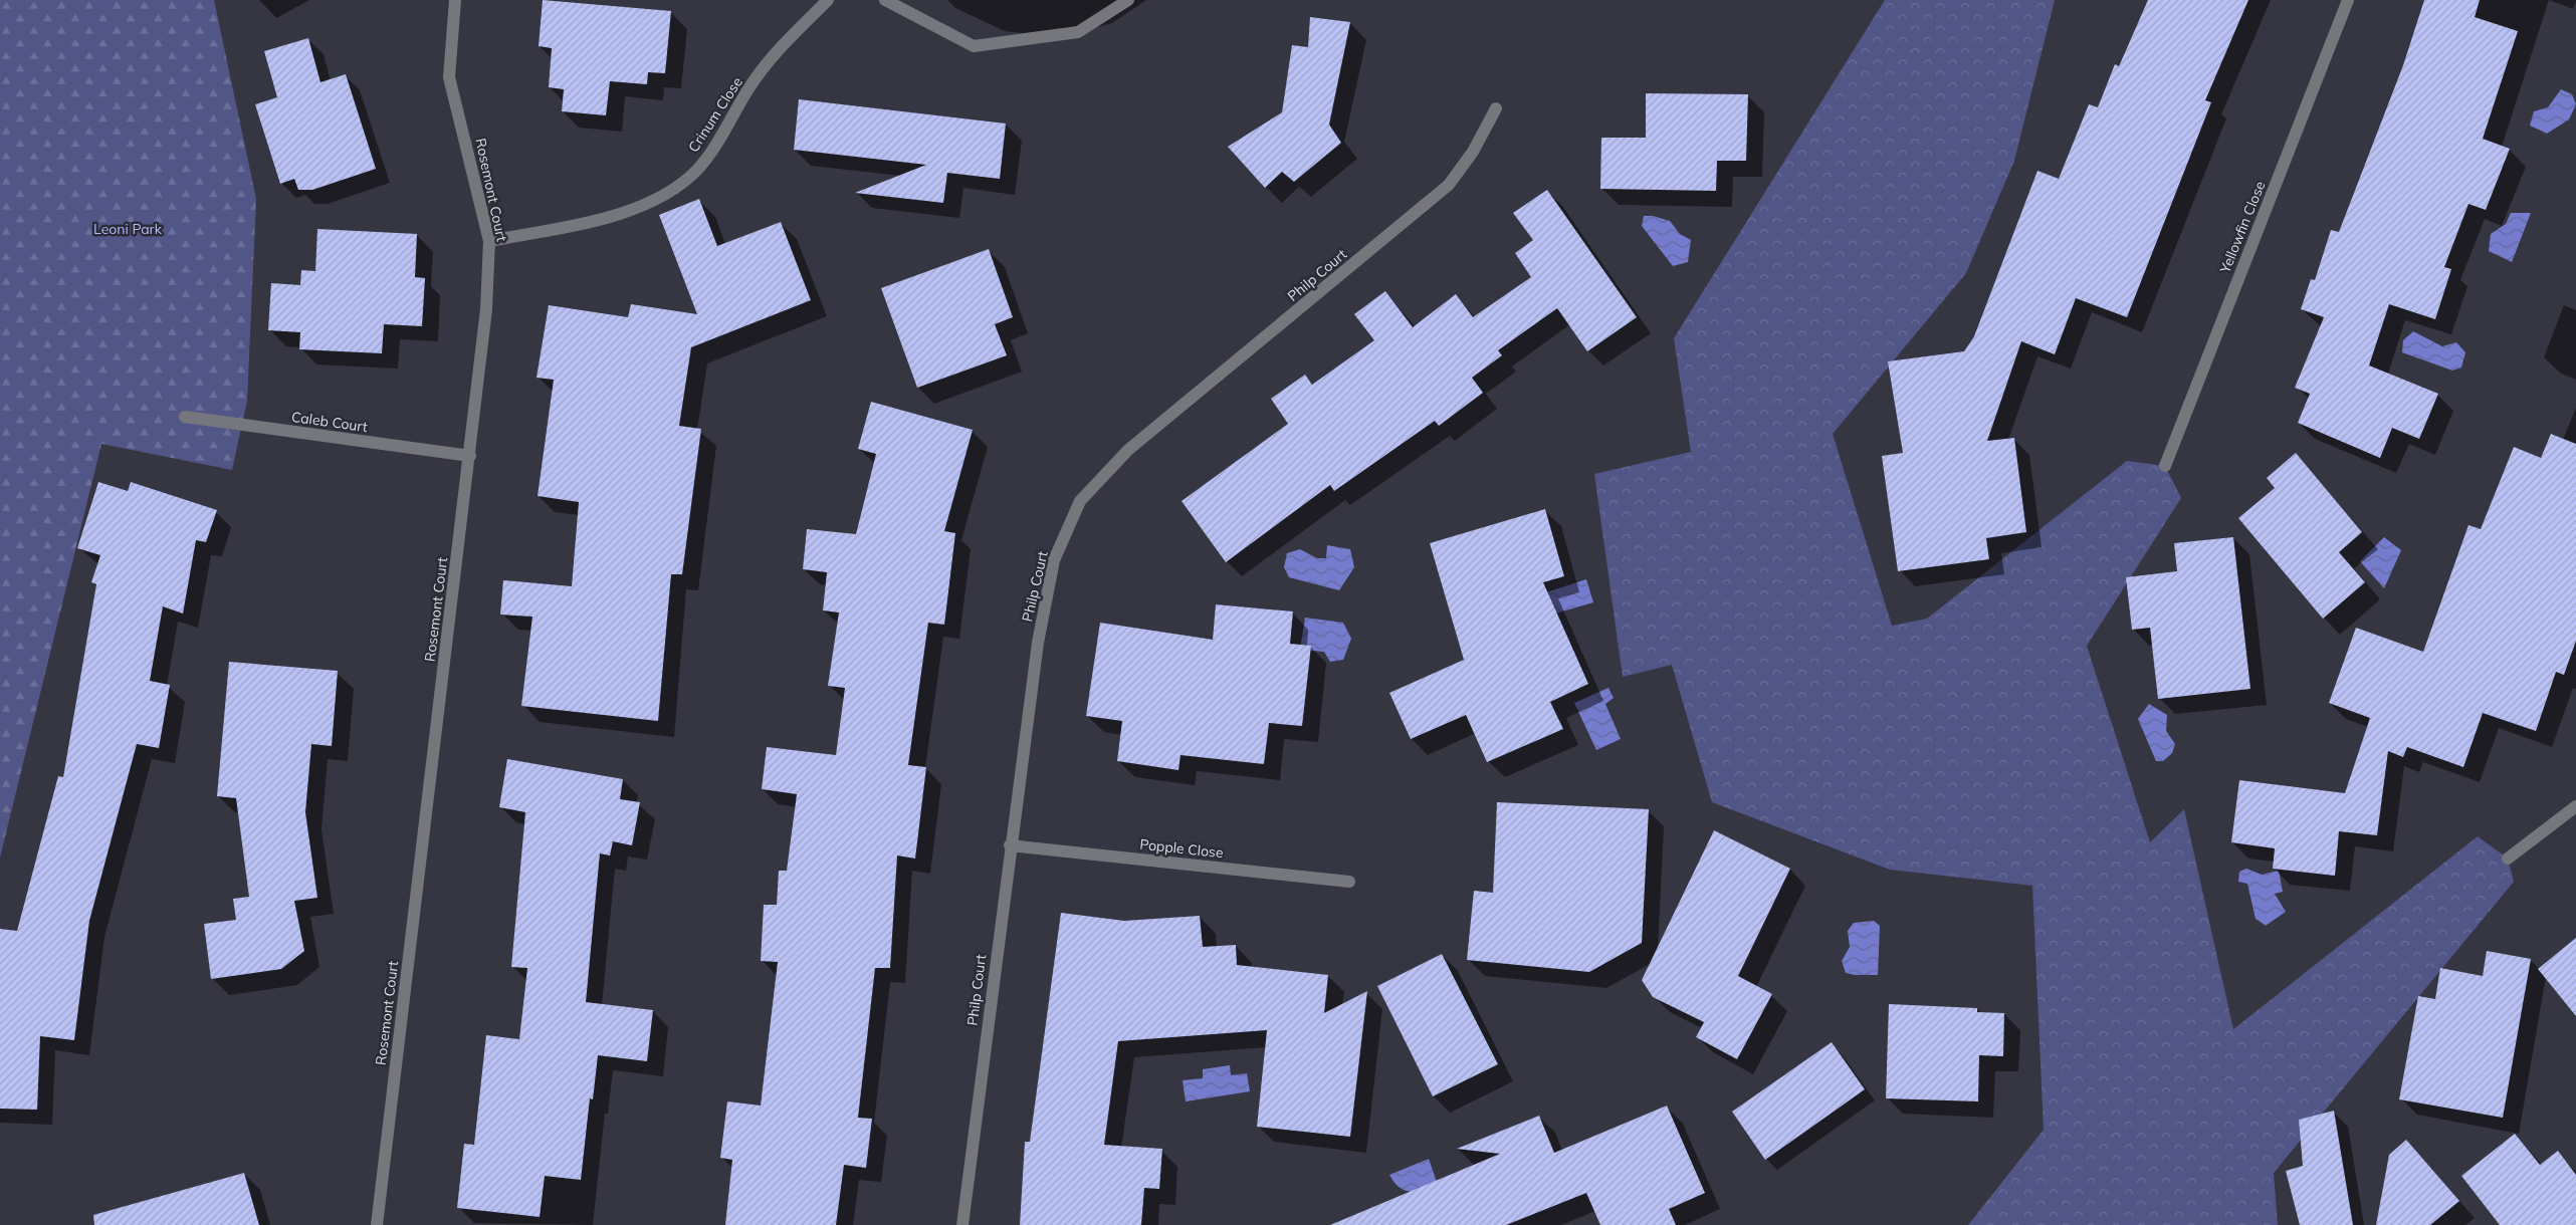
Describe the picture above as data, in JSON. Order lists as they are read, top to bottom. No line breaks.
{"streets":{"street":["Crinum Close","Rosemont Court","Yellowfin Close","Philp Court","Caleb Court","Popple Close"]},"crossings":[["Crinum Close","Rosemont Court"],["Rosemont Court","Caleb Court"],["Philp Court","Popple Close"]],"parks":["Leoni Park"]}
